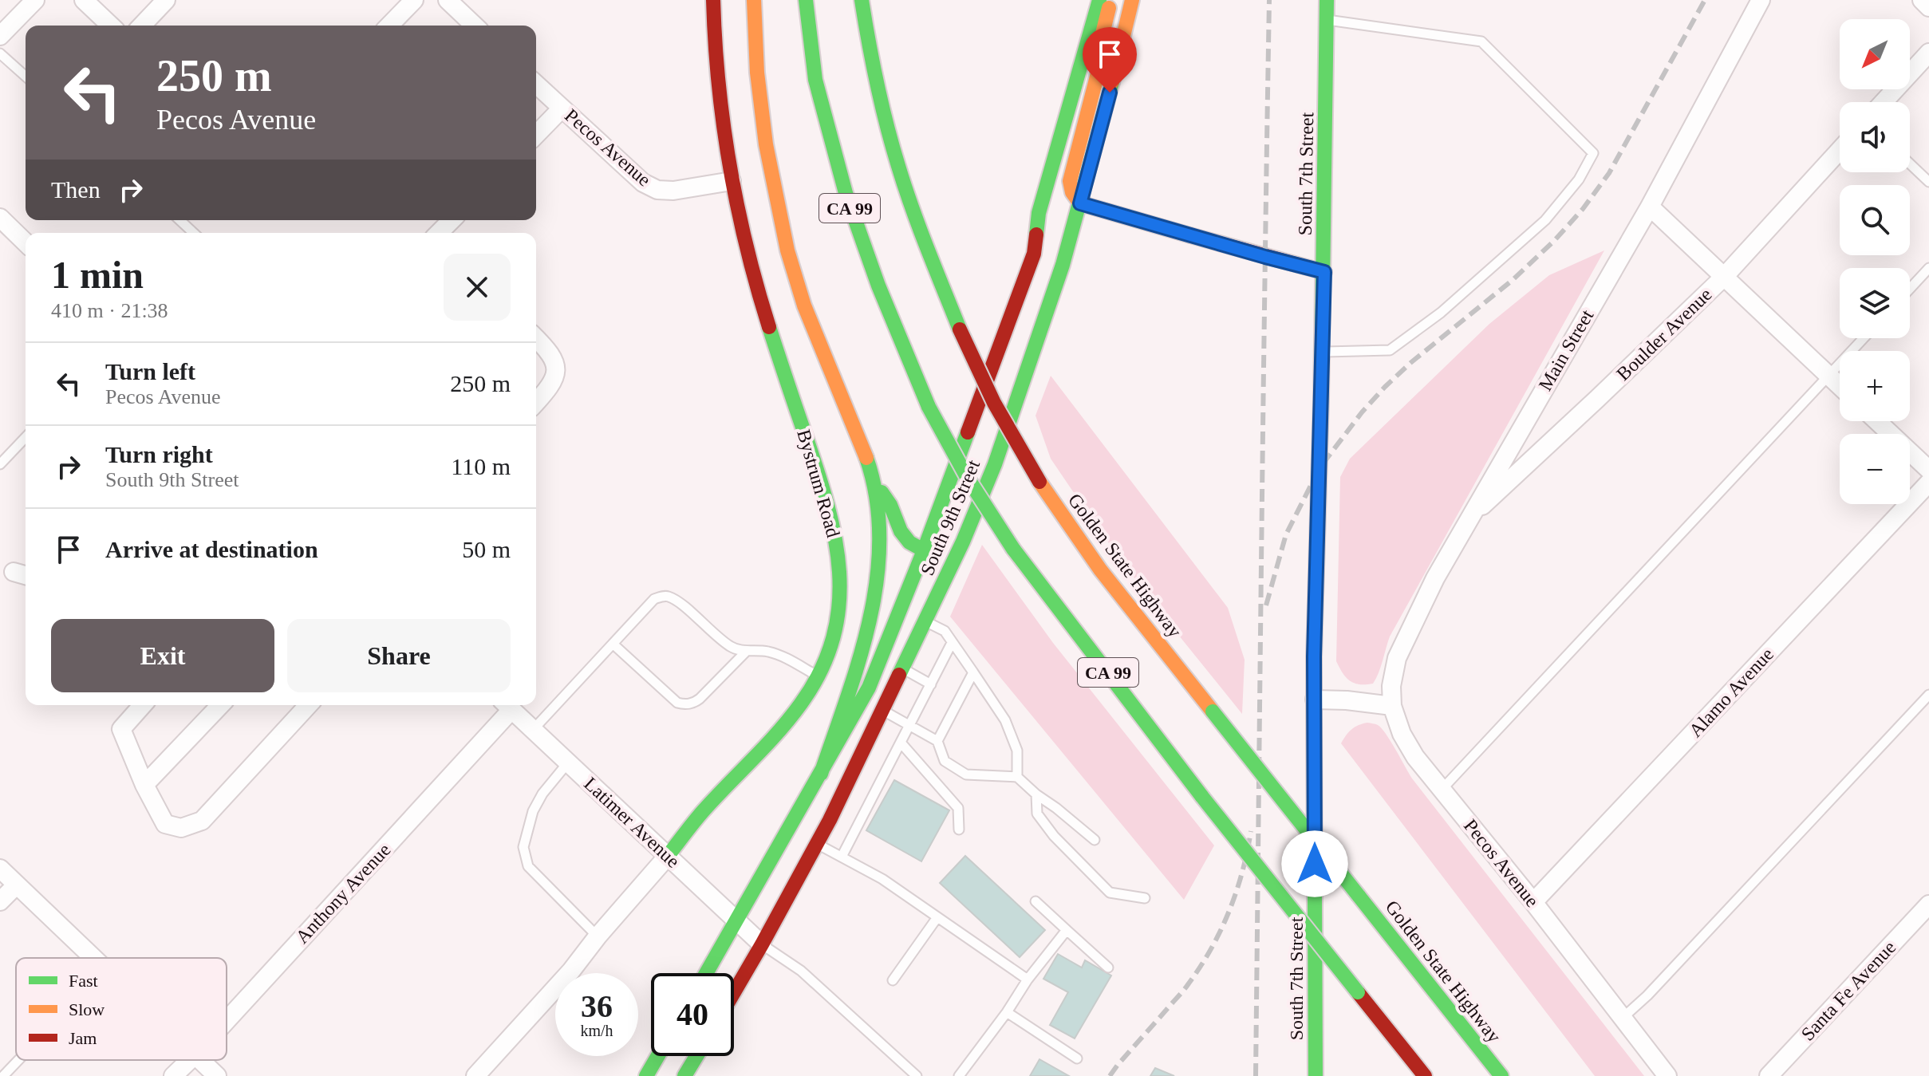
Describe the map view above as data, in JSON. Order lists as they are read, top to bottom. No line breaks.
{"streets":{"main road":["South 7th Street","CA 99","Bystrum Road","South 9th Street","Golden State Highway"],"street":["Pecos Avenue","Boulder Avenue","Main Street","Alamo Avenue","Latimer Avenue","Anthony Avenue","Santa Fe Avenue"]},"crossings":[["Pecos Avenue","Main Street"],["Pecos Avenue","Bystrum Road"],["Pecos Avenue","Alamo Avenue"],["Boulder Avenue","Main Street"],["Bystrum Road","Latimer Avenue"],["South 9th Street","Latimer Avenue"],["Latimer Avenue","Anthony Avenue"]],"legend":["Fast","Slow","Jam"],"north":"bottom left","page":{"map_buttons":["+","−"],"turn":["250 m","Pecos Avenue"],"then":"Then","heading":["1 min","410 m · 21:38"],"list":[{"name":"Turn left","note":"Pecos Avenue","value":"250 m"},{"name":"Turn right","note":"South 9th Street","value":"110 m"},{"name":"Arrive at destination","value":"50 m"}],"buttons":["Exit","Share"],"speed":"36 km/h","limit":"40"}}
